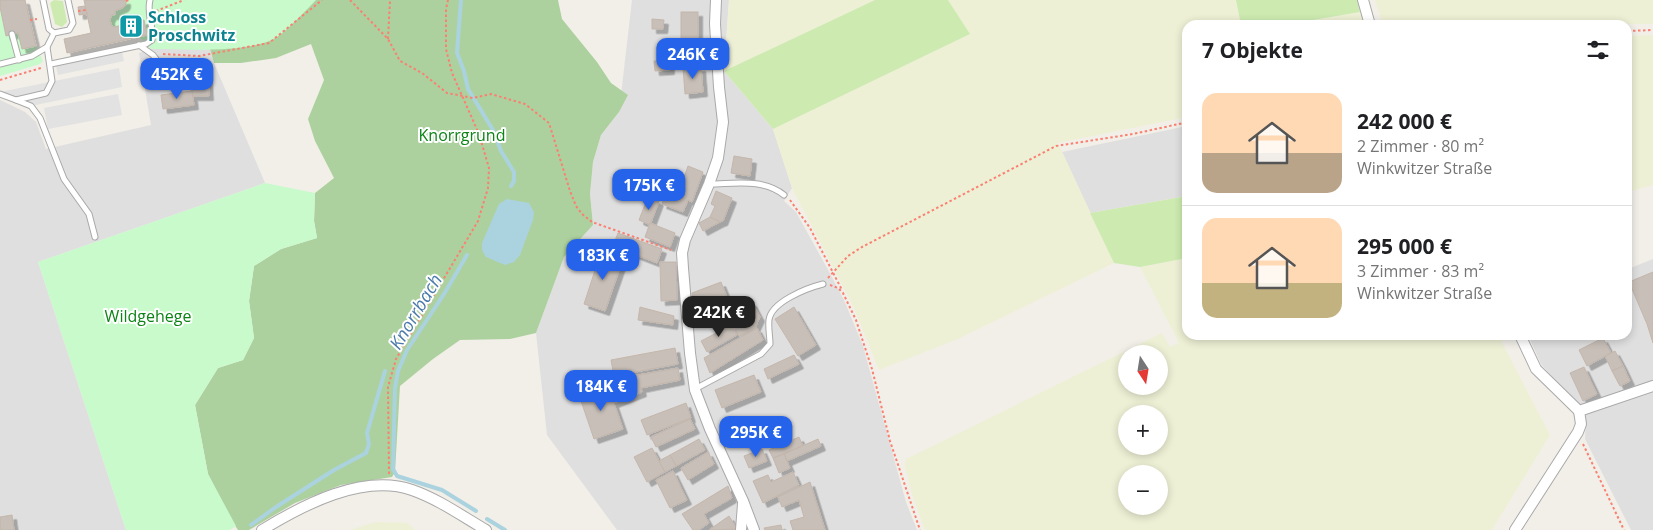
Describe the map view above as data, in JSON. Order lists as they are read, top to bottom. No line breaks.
{"water":["Knorrbach"],"parks":["Knorrgrund","Wildgehege"],"places":{"building":["Schloss Proschwitz"]},"north":"bottom","page":{"heading":"7 Objekte","price":["246K €","452K €","175K €","183K €","242K €","184K €","295K €"],"list":[{"name":"242 000 €","note":"2 Zimmer · 80 m² · Winkwitzer Straße"},{"name":"295 000 €","note":"3 Zimmer · 83 m² · Winkwitzer Straße"}],"map_buttons":["+","−"]}}
